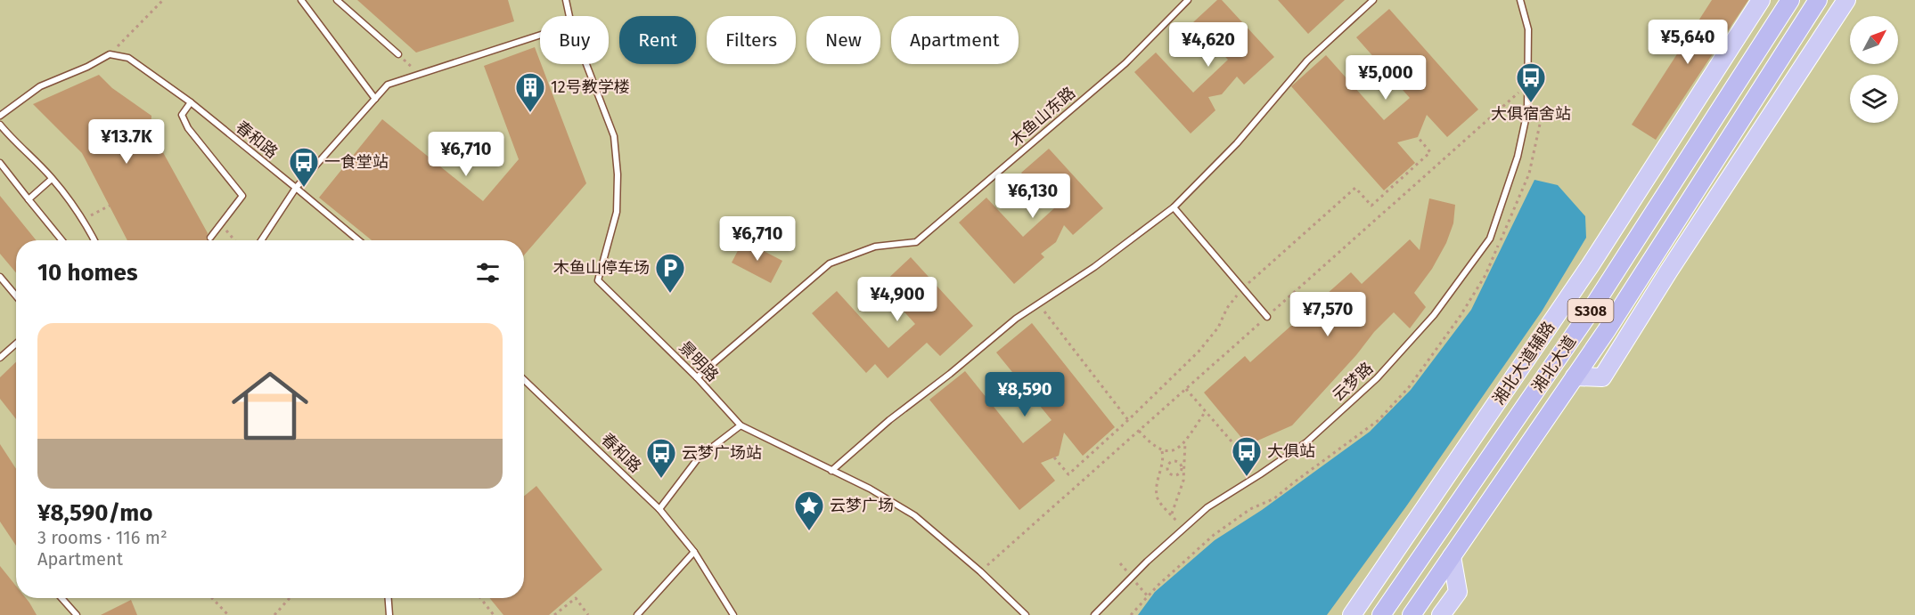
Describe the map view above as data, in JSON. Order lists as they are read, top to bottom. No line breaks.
{"streets":{"highway":["S308","湘北大道"],"main road":["湘北大道辅路"],"lane":["木鱼山东路","春和路","景明路","云梦路"]},"crossings":[["木鱼山东路","景明路"]],"places":{"bus stop":["大俱宿舍站","一食堂站","大俱站","云梦广场站"],"building":["12号教学楼"],"parking":["木鱼山停车场"],"place":["云梦广场"]},"north":"top right","page":{"chip":["Buy","Rent","Filters","New","Apartment"],"price":["¥5,640","¥4,620","¥5,000","¥13.7K","¥6,710","¥6,130","¥6,710","¥4,900","¥7,570","¥8,590"],"heading":"10 homes","list":[{"name":"¥8,590/mo","note":"3 rooms · 116 m² · Apartment"}]}}
